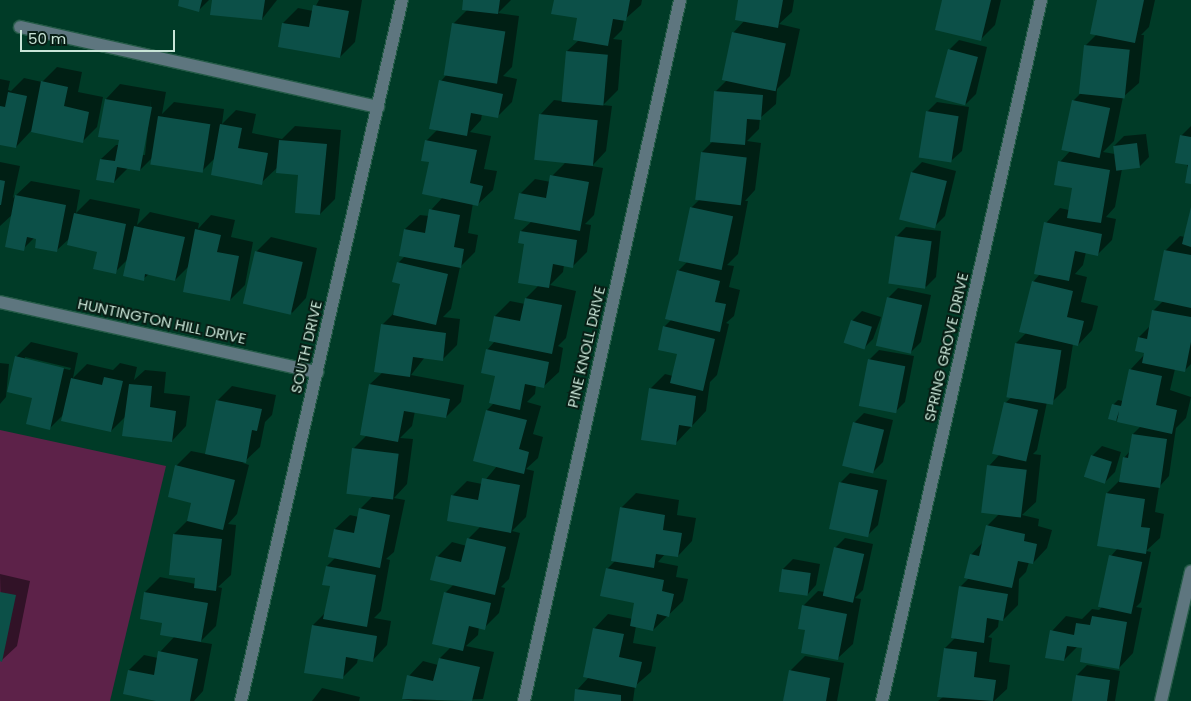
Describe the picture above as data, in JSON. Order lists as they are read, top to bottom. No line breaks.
{"streets":{"street":["HUNTINGTON HILL DRIVE","SOUTH DRIVE","PINE KNOLL DRIVE","SPRING GROVE DRIVE"]},"crossings":[["HUNTINGTON HILL DRIVE","SOUTH DRIVE"]],"scale_bar":"50 m"}
